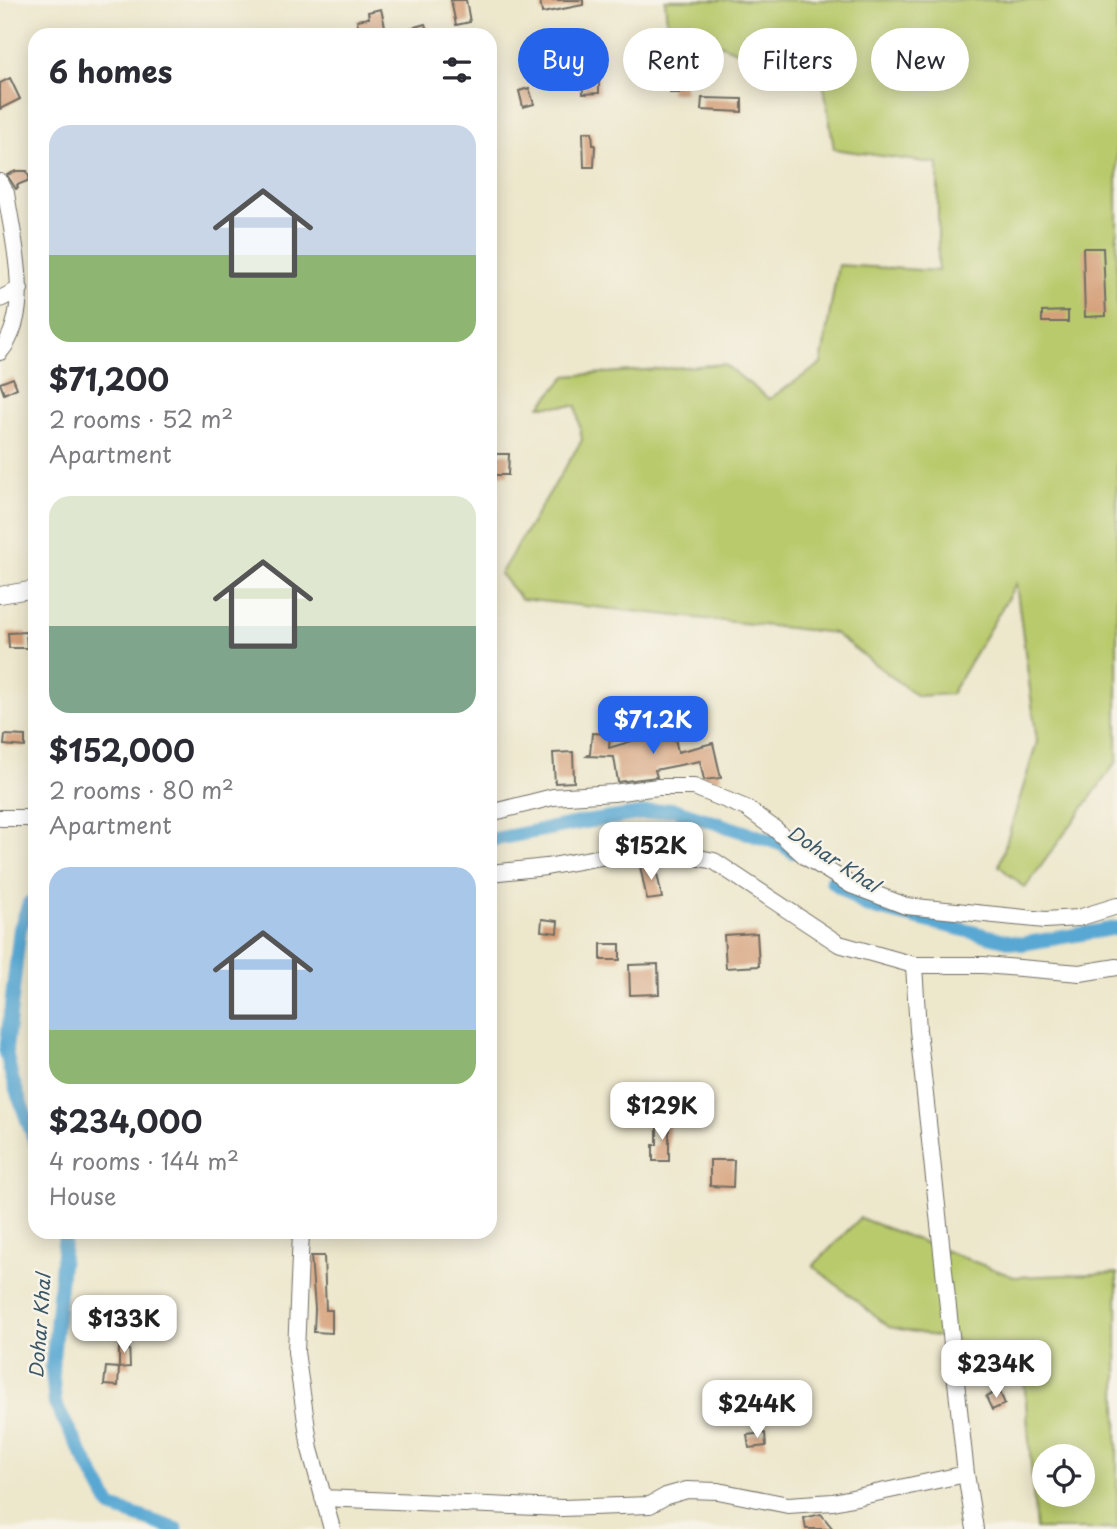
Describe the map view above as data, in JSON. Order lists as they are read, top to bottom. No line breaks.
{"water":["Dohar Khal"],"page":{"chip":["Buy","Rent","Filters","New"],"heading":"6 homes","list":[{"name":"$71,200","note":"2 rooms · 52 m² · Apartment"},{"name":"$152,000","note":"2 rooms · 80 m² · Apartment"},{"name":"$234,000","note":"4 rooms · 144 m² · House"}],"price":["$71.2K","$152K","$129K","$133K","$234K","$244K"]}}
